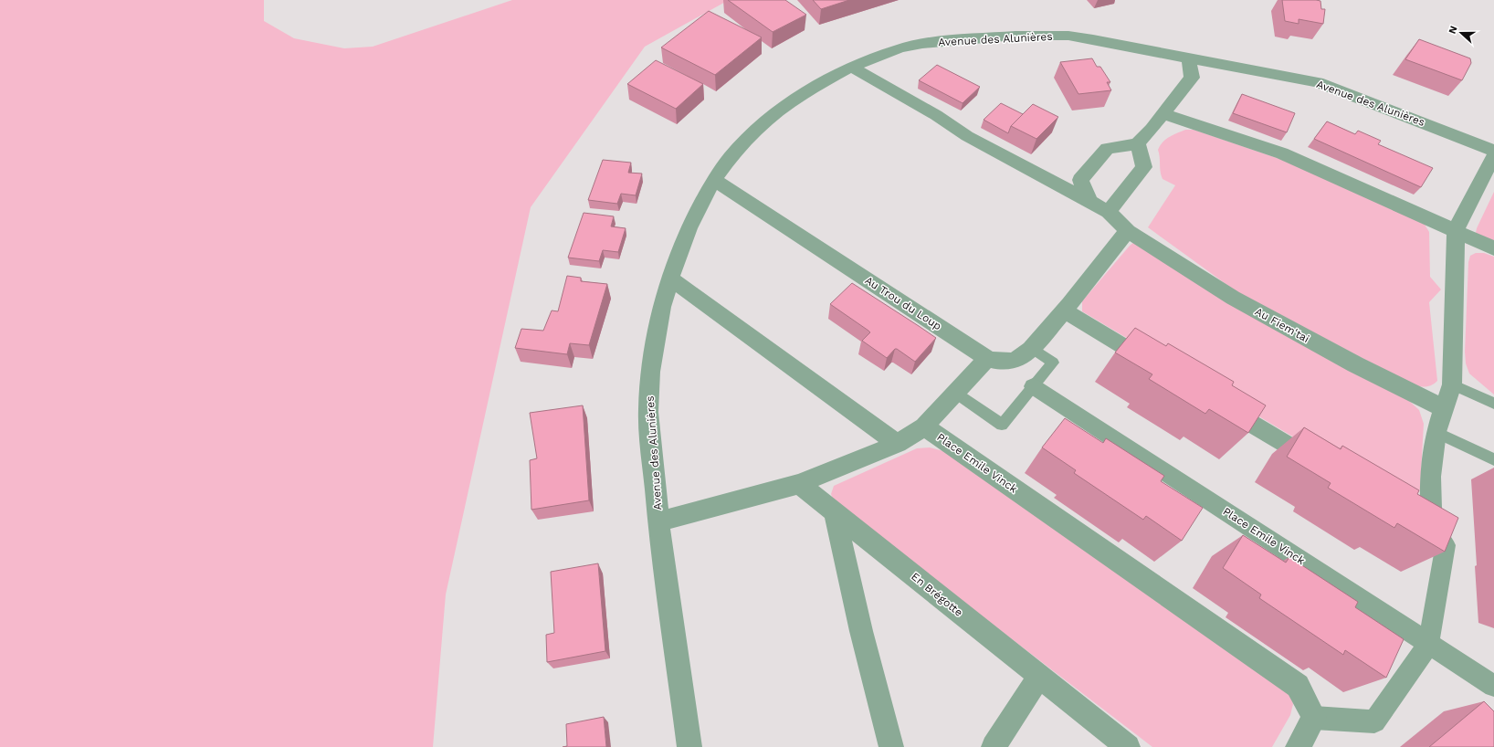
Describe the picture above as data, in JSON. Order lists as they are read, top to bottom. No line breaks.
{"streets":{"street":["Avenue des Alunières","Au Trou du Loup","Au Fiem'tai","Place Emile Vinck","En Brégotte"]},"crossings":[["Avenue des Alunières","Au Trou du Loup"]],"north":"left"}
